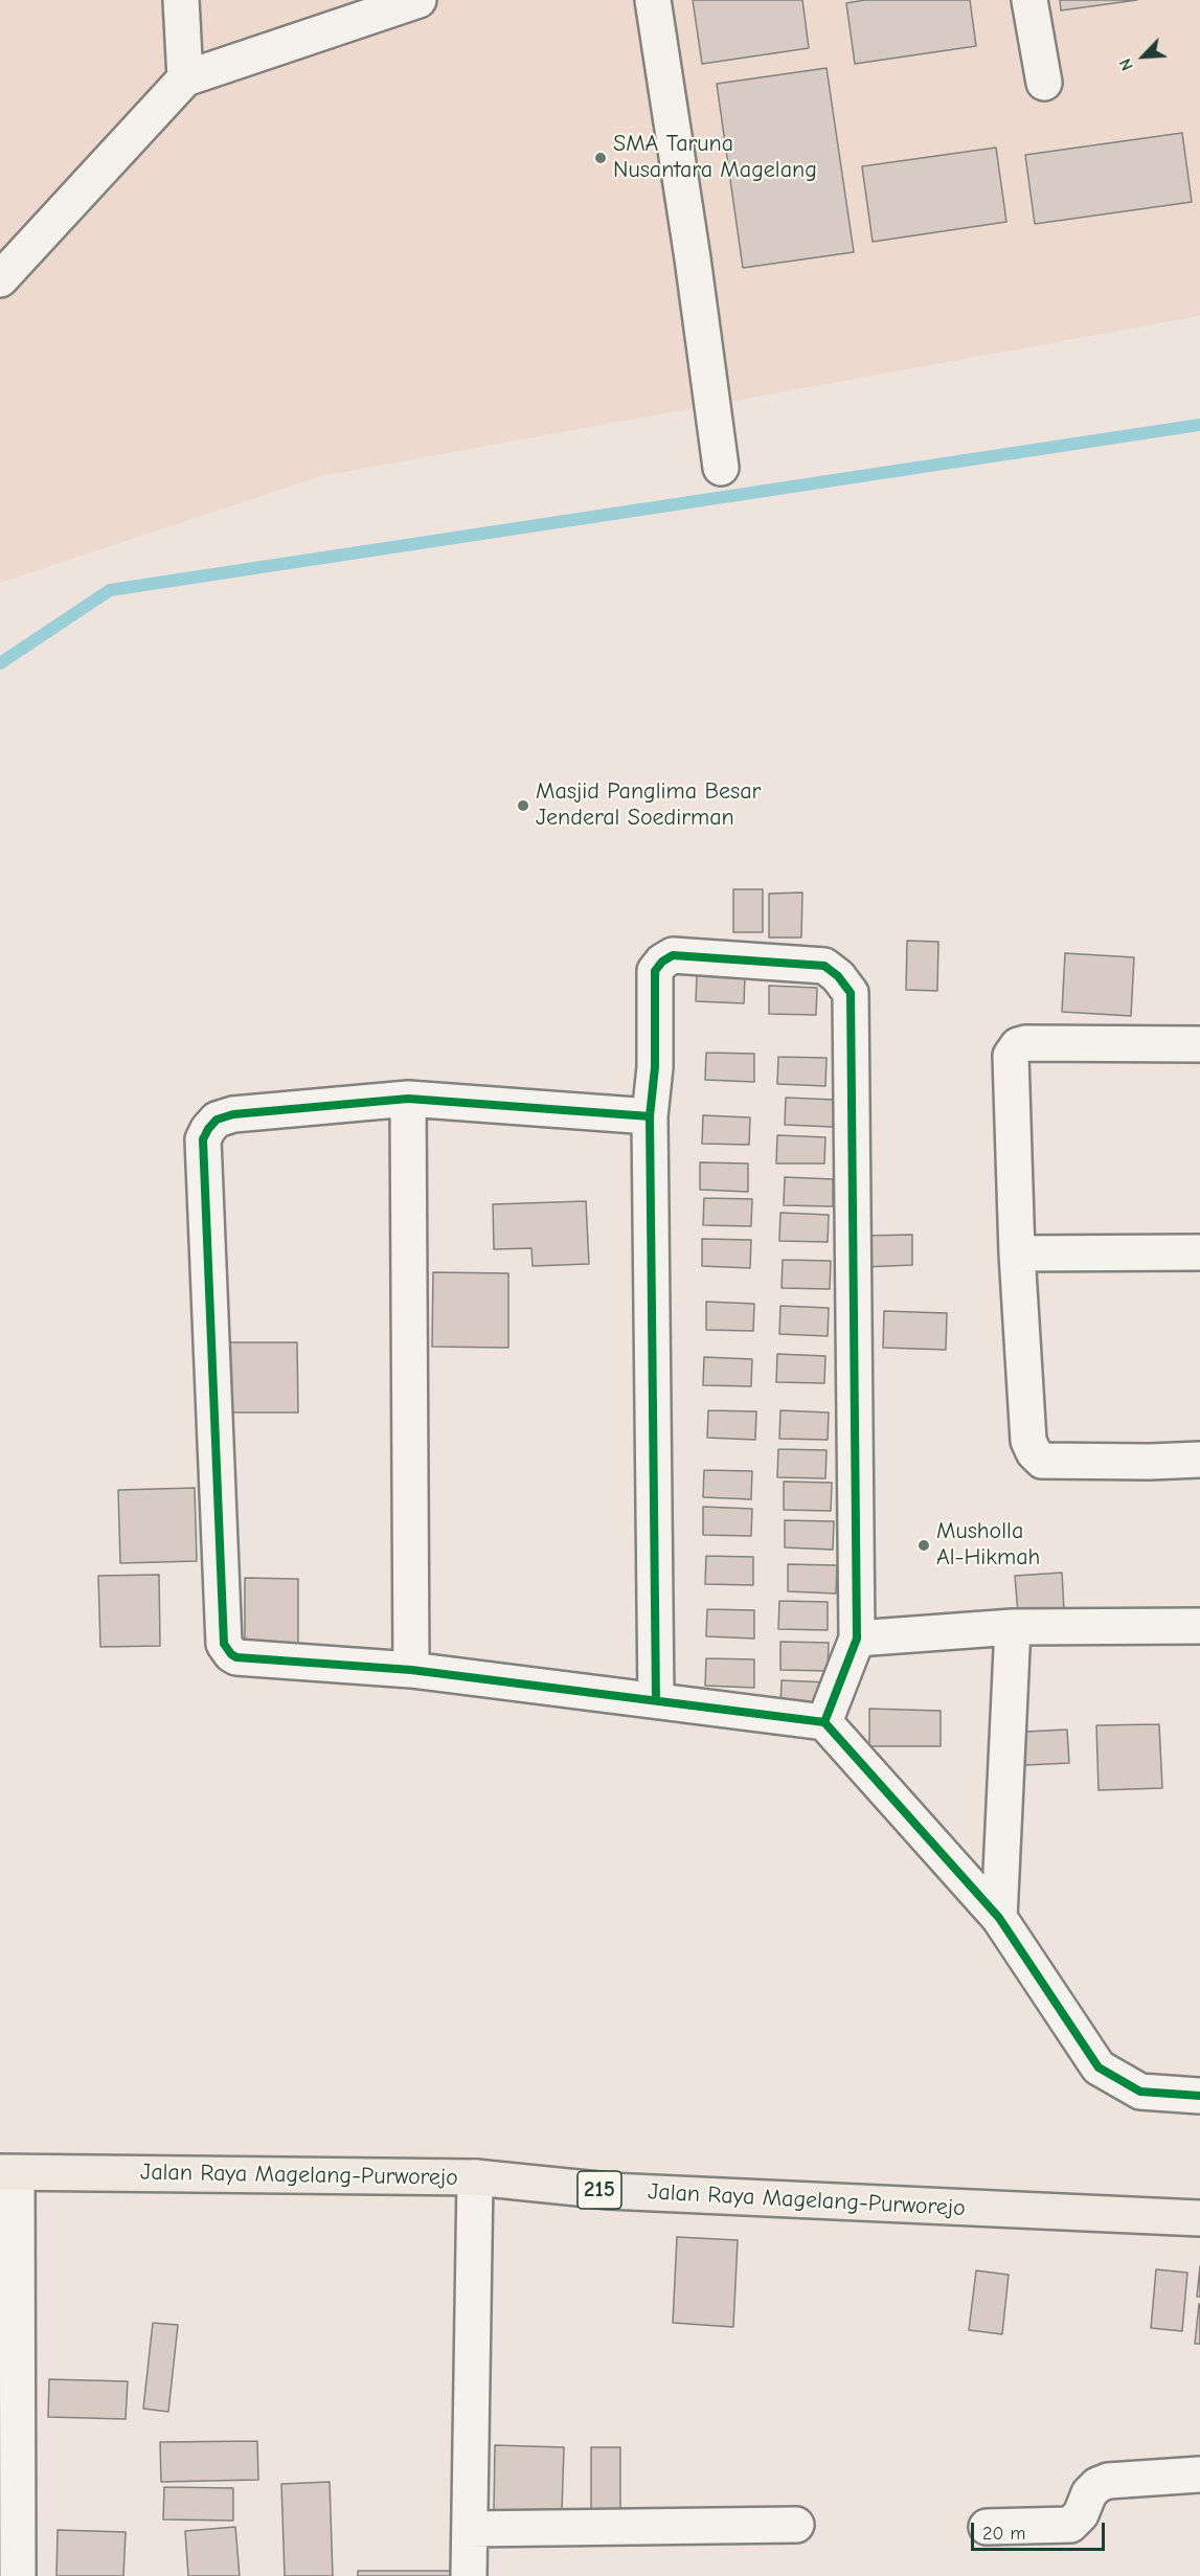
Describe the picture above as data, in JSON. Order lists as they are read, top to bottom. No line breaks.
{"streets":{"main road":["Jalan Raya Magelang-Purworejo","215"]},"places":["SMA Taruna Nusantara Magelang","Masjid Panglima Besar Jenderal Soedirman","Musholla Al-Hikmah"],"scale_bar":"20 m","north":"bottom left"}
